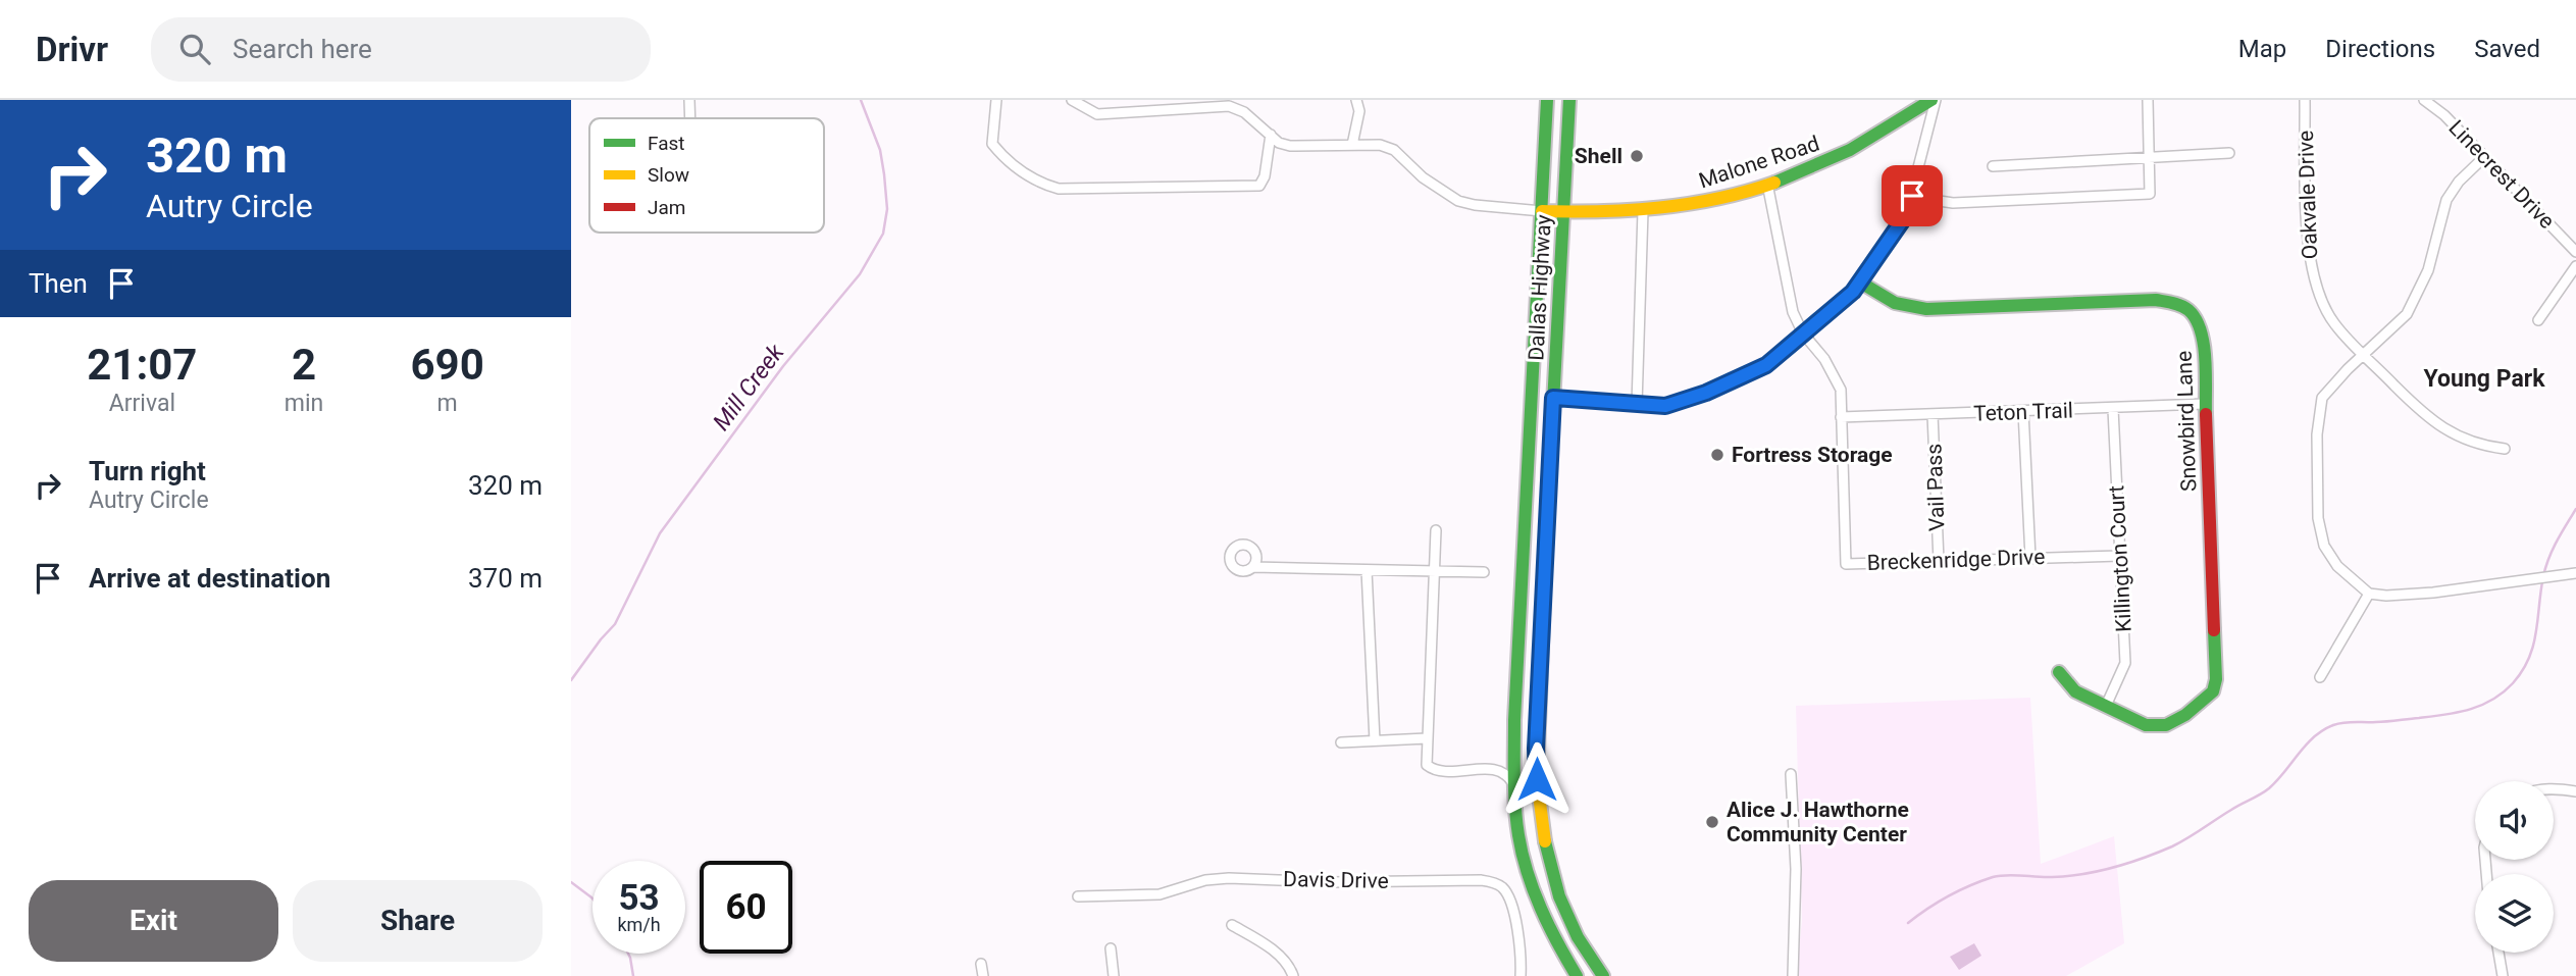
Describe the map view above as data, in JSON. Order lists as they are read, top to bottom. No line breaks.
{"streets":{"main road":["Malone Road","Dallas Highway","Snowbird Lane"],"street":["Linecrest Drive","Oakvale Drive","Teton Trail","Vail Pass","Killington Court","Breckenridge Drive","Davis Drive"]},"crossings":[["Malone Road","Dallas Highway"],["Malone Road","Breckenridge Drive"],["Teton Trail","Snowbird Lane"],["Teton Trail","Vail Pass"],["Teton Trail","Killington Court"],["Teton Trail","Breckenridge Drive"],["Snowbird Lane","Killington Court"],["Vail Pass","Breckenridge Drive"],["Killington Court","Breckenridge Drive"]],"districts":["Young Park"],"water":["Mill Creek"],"places":["Shell","Fortress Storage","Alice J. Hawthorne Community Center"],"legend":["Fast","Slow","Jam"],"page":{"header":"Drivr","search":"Search here","nav":["Map","Directions","Saved"],"turn":["320 m","Autry Circle"],"then":"Then","eta":["21:07","Arrival","2","min","690","m"],"list":[{"name":"Turn right","note":"Autry Circle","value":"320 m"},{"name":"Arrive at destination","value":"370 m"}],"speed":"53 km/h","limit":"60","buttons":["Exit","Share"]}}
